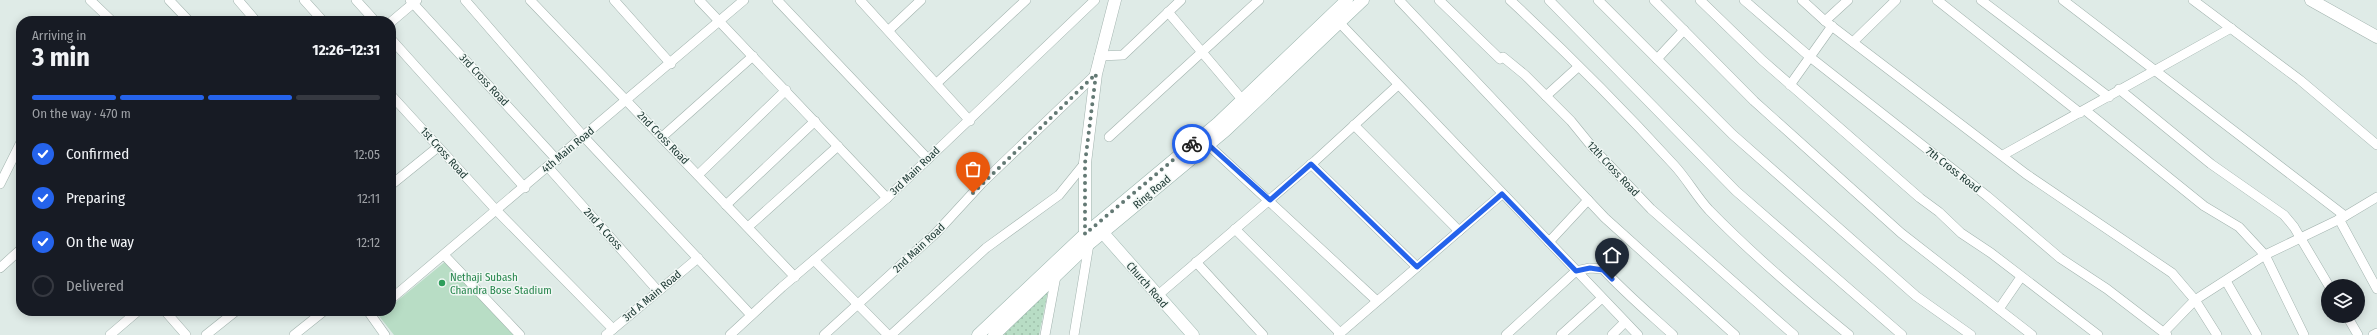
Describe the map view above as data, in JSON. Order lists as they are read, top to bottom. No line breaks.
{"streets":{"main road":["Ring Road","Church Road"],"street":["3rd Cross Road","2nd Cross Road","4th Main Road","1st Cross Road","12th Cross Road","7th Cross Road","3rd Main Road","2nd A Cross","2nd Main Road","3rd A Main Road"]},"crossings":[["3rd Cross Road","4th Main Road"],["2nd Cross Road","4th Main Road"],["2nd Cross Road","3rd Main Road"],["4th Main Road","1st Cross Road"],["4th Main Road","2nd A Cross"],["1st Cross Road","3rd A Main Road"],["Ring Road","Church Road"],["2nd A Cross","3rd A Main Road"]],"places":["Nethaji Subash Chandra Bose Stadium"],"page":{"heading":["3 min","Arriving in","12:26–12:31"],"bar":"On the way · 470 m","list":[["Confirmed","12:05"],["Preparing","12:11"],["On the way","12:12"],"Delivered"]}}
